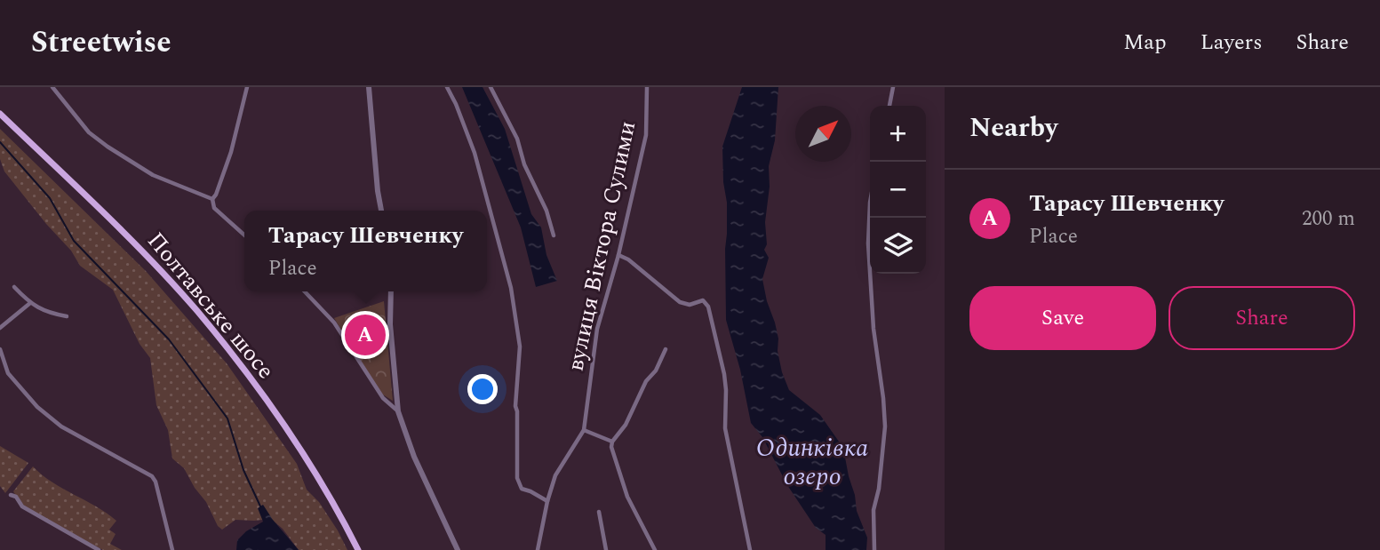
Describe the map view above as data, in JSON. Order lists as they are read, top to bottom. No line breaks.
{"streets":{"main road":["Полтавське шосе"],"street":["вулиця Віктора Сулими"]},"water":["Одинківка озеро"],"north":"top right","page":{"header":"Streetwise","nav":["Map","Layers","Share"],"heading":"Nearby","map_buttons":["+","−"],"list":[{"mark":"A","name":"Тарасу Шевченку","note":"Place","value":"200 m"}],"popup":["Тарасу Шевченку","Place"],"buttons":["Save","Share"],"pins":"A"}}
